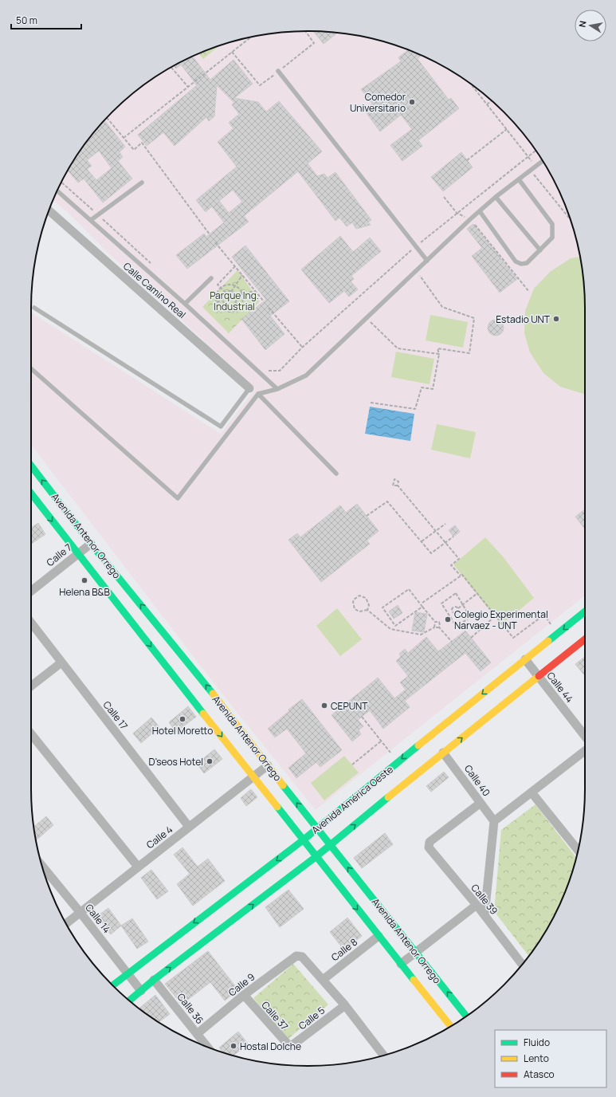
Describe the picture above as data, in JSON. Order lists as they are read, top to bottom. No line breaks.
{"streets":{"street":["Calle Camino Real","Avenida Antenor Orrego","Calle 7","Calle 44","Calle 17","Calle 40","Avenida América Oeste","Calle 4","Calle 39","Calle 14","Calle 8","Calle 9","Calle 36","Calle 37","Calle 5"]},"crossings":[["Avenida Antenor Orrego","Calle 7"],["Avenida Antenor Orrego","Avenida América Oeste"],["Avenida Antenor Orrego","Calle 4"],["Avenida Antenor Orrego","Calle 8"],["Calle 44","Avenida América Oeste"],["Calle 17","Calle 4"],["Calle 40","Calle 39"],["Avenida América Oeste","Calle 14"],["Calle 4","Calle 14"],["Calle 8","Calle 9"],["Calle 9","Calle 36"],["Calle 9","Calle 37"],["Calle 37","Calle 5"]],"parks":["Parque Ing. Industrial"],"places":["Comedor Universitario","Estadio UNT","Helena B&B","Colegio Experimental Narvaez - UNT","CEPUNT","Hotel Moretto","D'seos Hotel","Hostal Dolche"],"legend":["Fluido","Lento","Atasco"],"scale_bar":"50 m","north":"left"}
